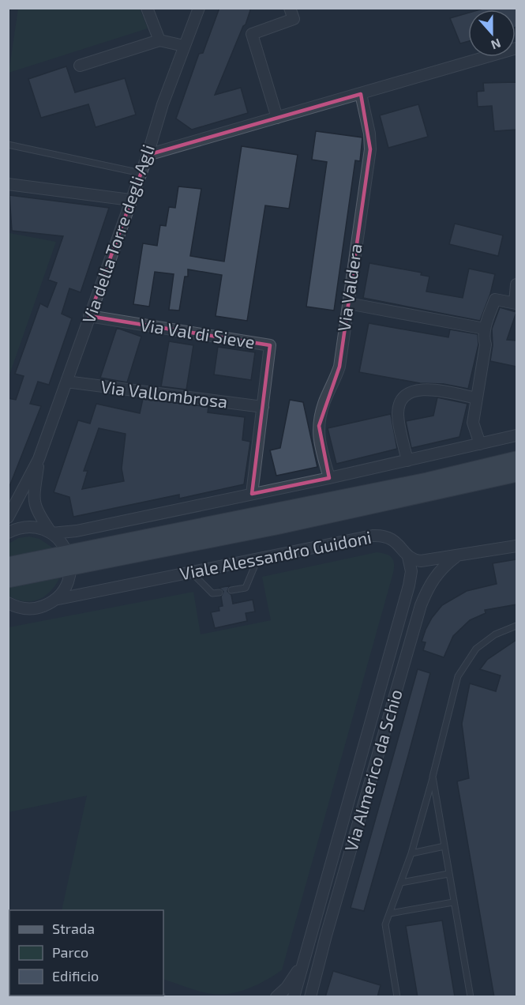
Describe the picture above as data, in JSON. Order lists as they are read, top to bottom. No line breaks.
{"streets":{"main road":["Viale Alessandro Guidoni"],"street":["Via della Torre degli Agli","Via Valdera","Via Val di Sieve","Via Vallombrosa","Via Almerico da Schio"]},"crossings":[["Via della Torre degli Agli","Via Val di Sieve"],["Via della Torre degli Agli","Via Vallombrosa"],["Via Val di Sieve","Via Vallombrosa"],["Viale Alessandro Guidoni","Via Almerico da Schio"]],"legend":["Strada","Parco","Edificio"],"north":"bottom"}
